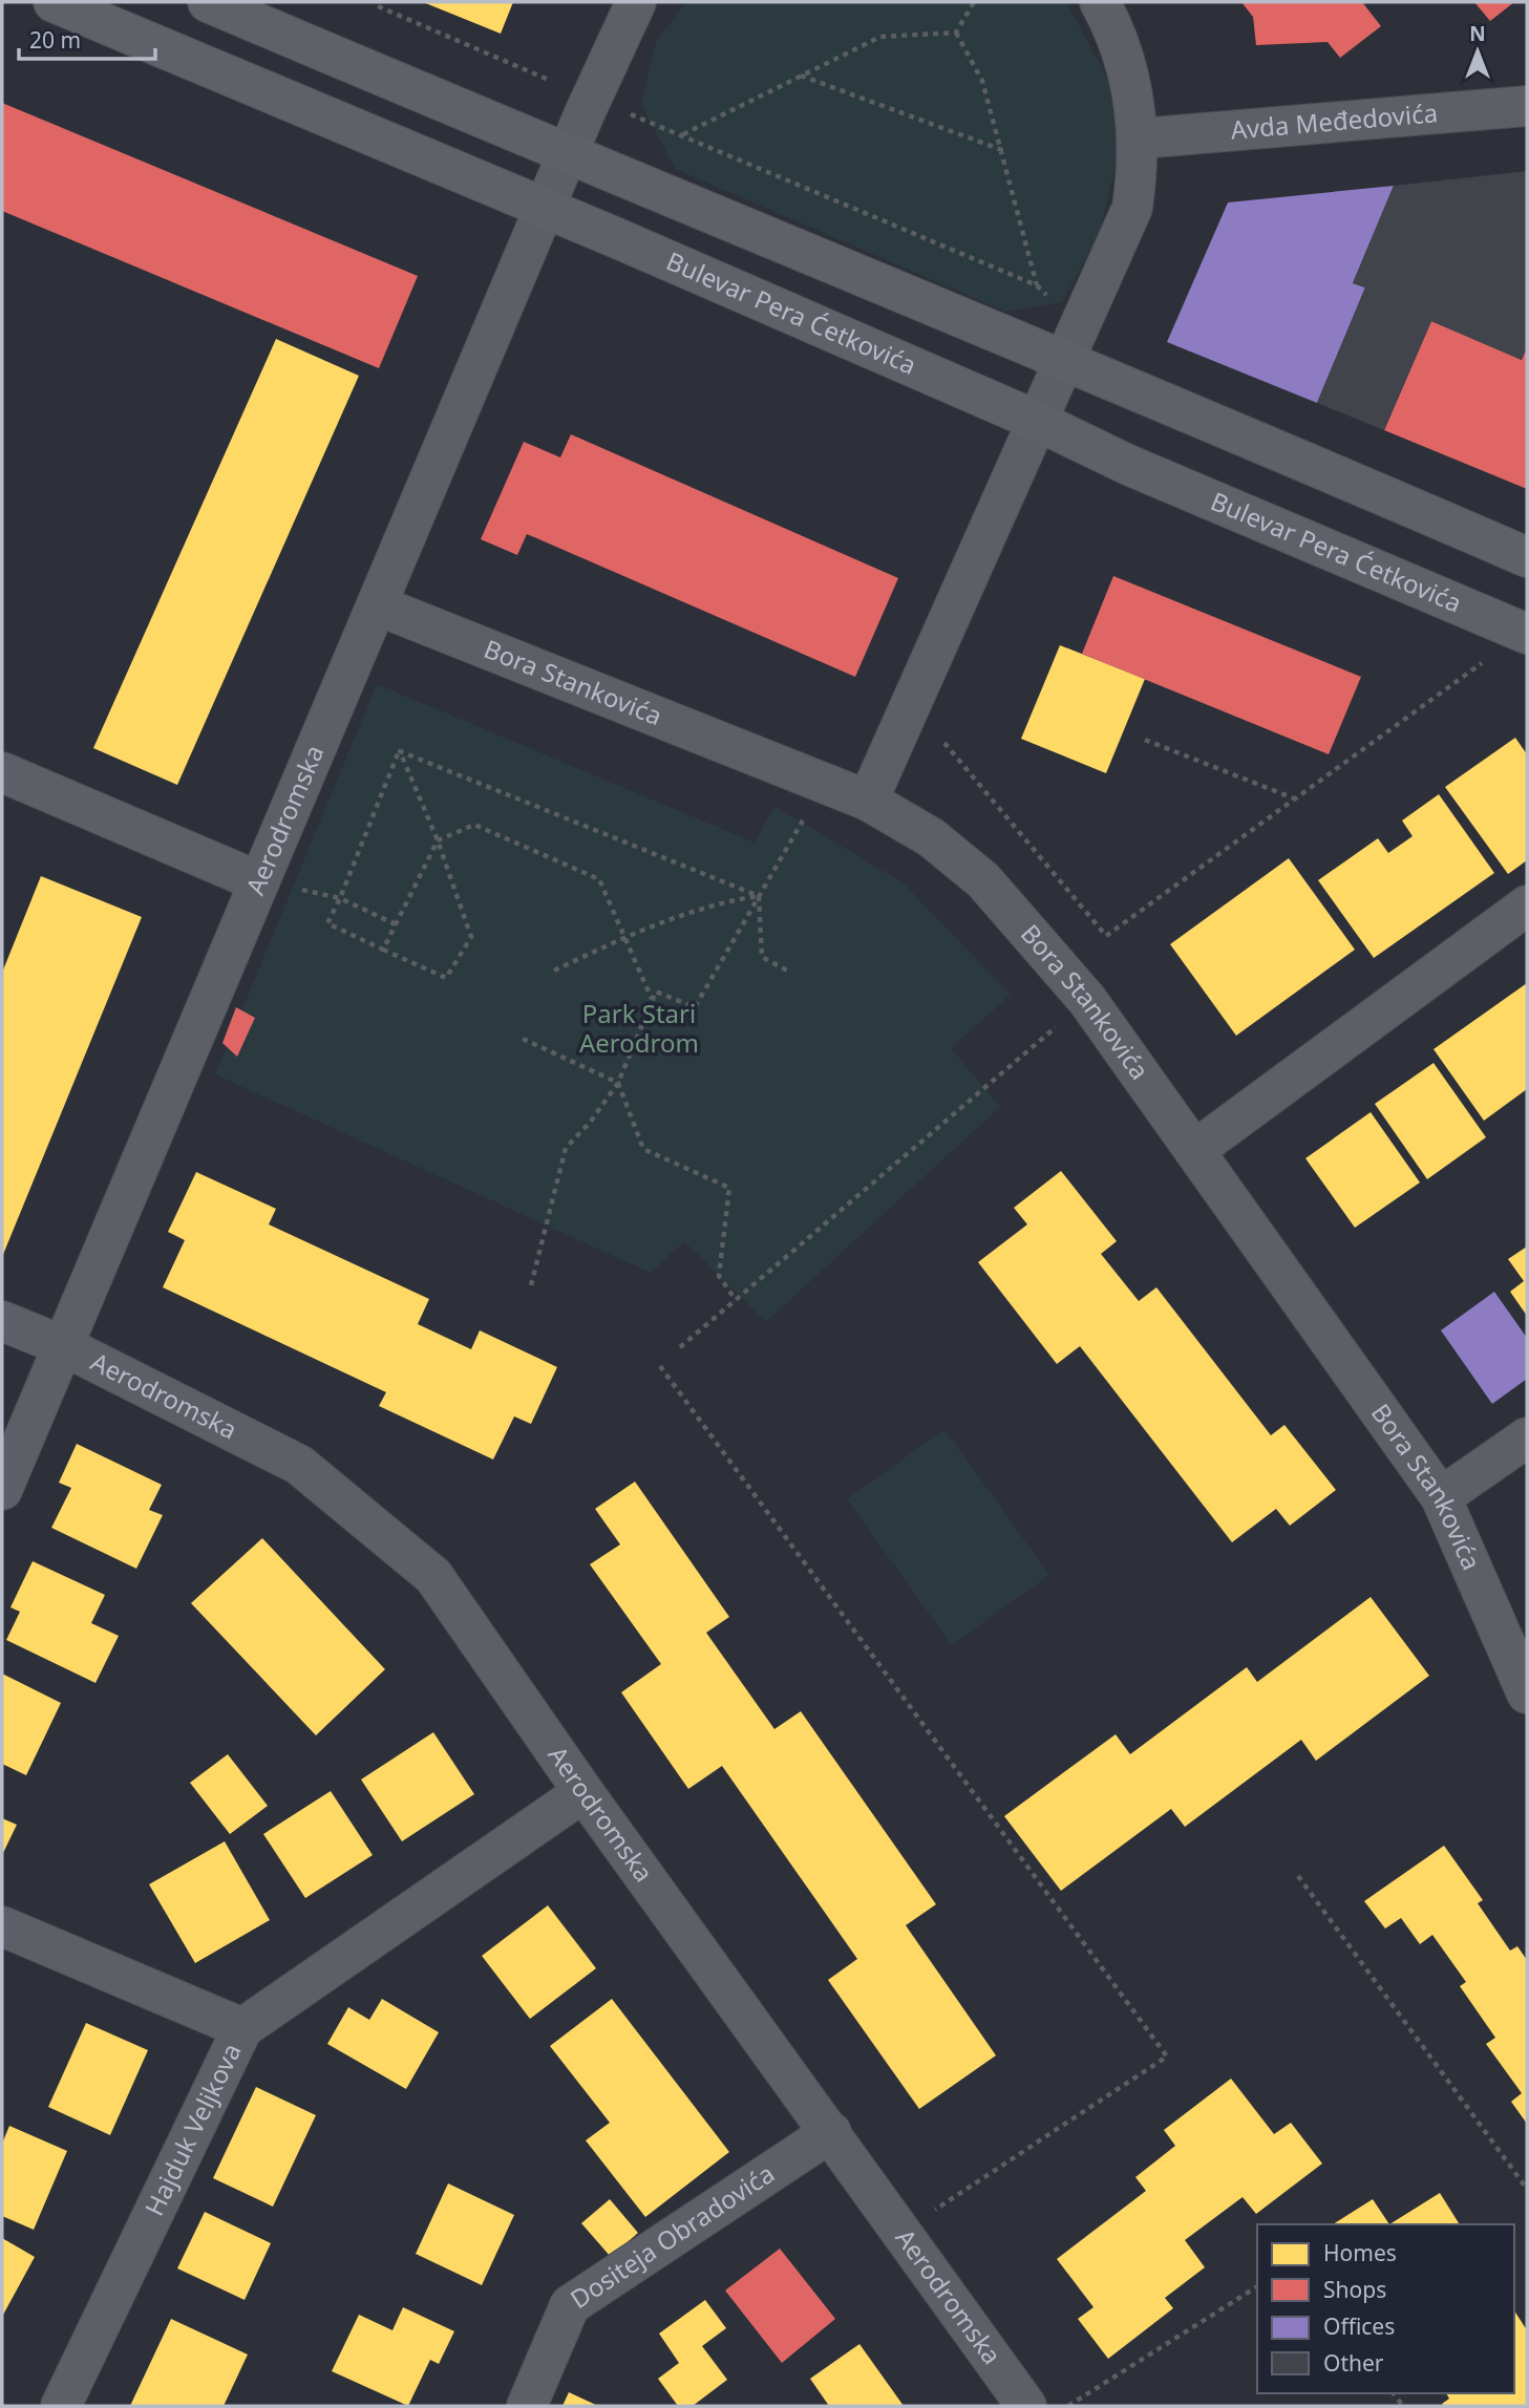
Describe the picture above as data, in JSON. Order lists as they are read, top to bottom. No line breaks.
{"streets":{"main road":["Bulevar Pera Ćetkovića"],"street":["Avda Međedovića","Bora Stankovića","Aerodromska","Hajduk Veljkova","Dositeja Obradovića"]},"crossings":[["Bulevar Pera Ćetkovića","Aerodromska"],["Bora Stankovića","Aerodromska"],["Aerodromska","Hajduk Veljkova"],["Aerodromska","Dositeja Obradovića"]],"parks":["Park Stari Aerodrom"],"legend":["Homes","Shops","Offices","Other"],"scale_bar":"20 m","north":"top"}
